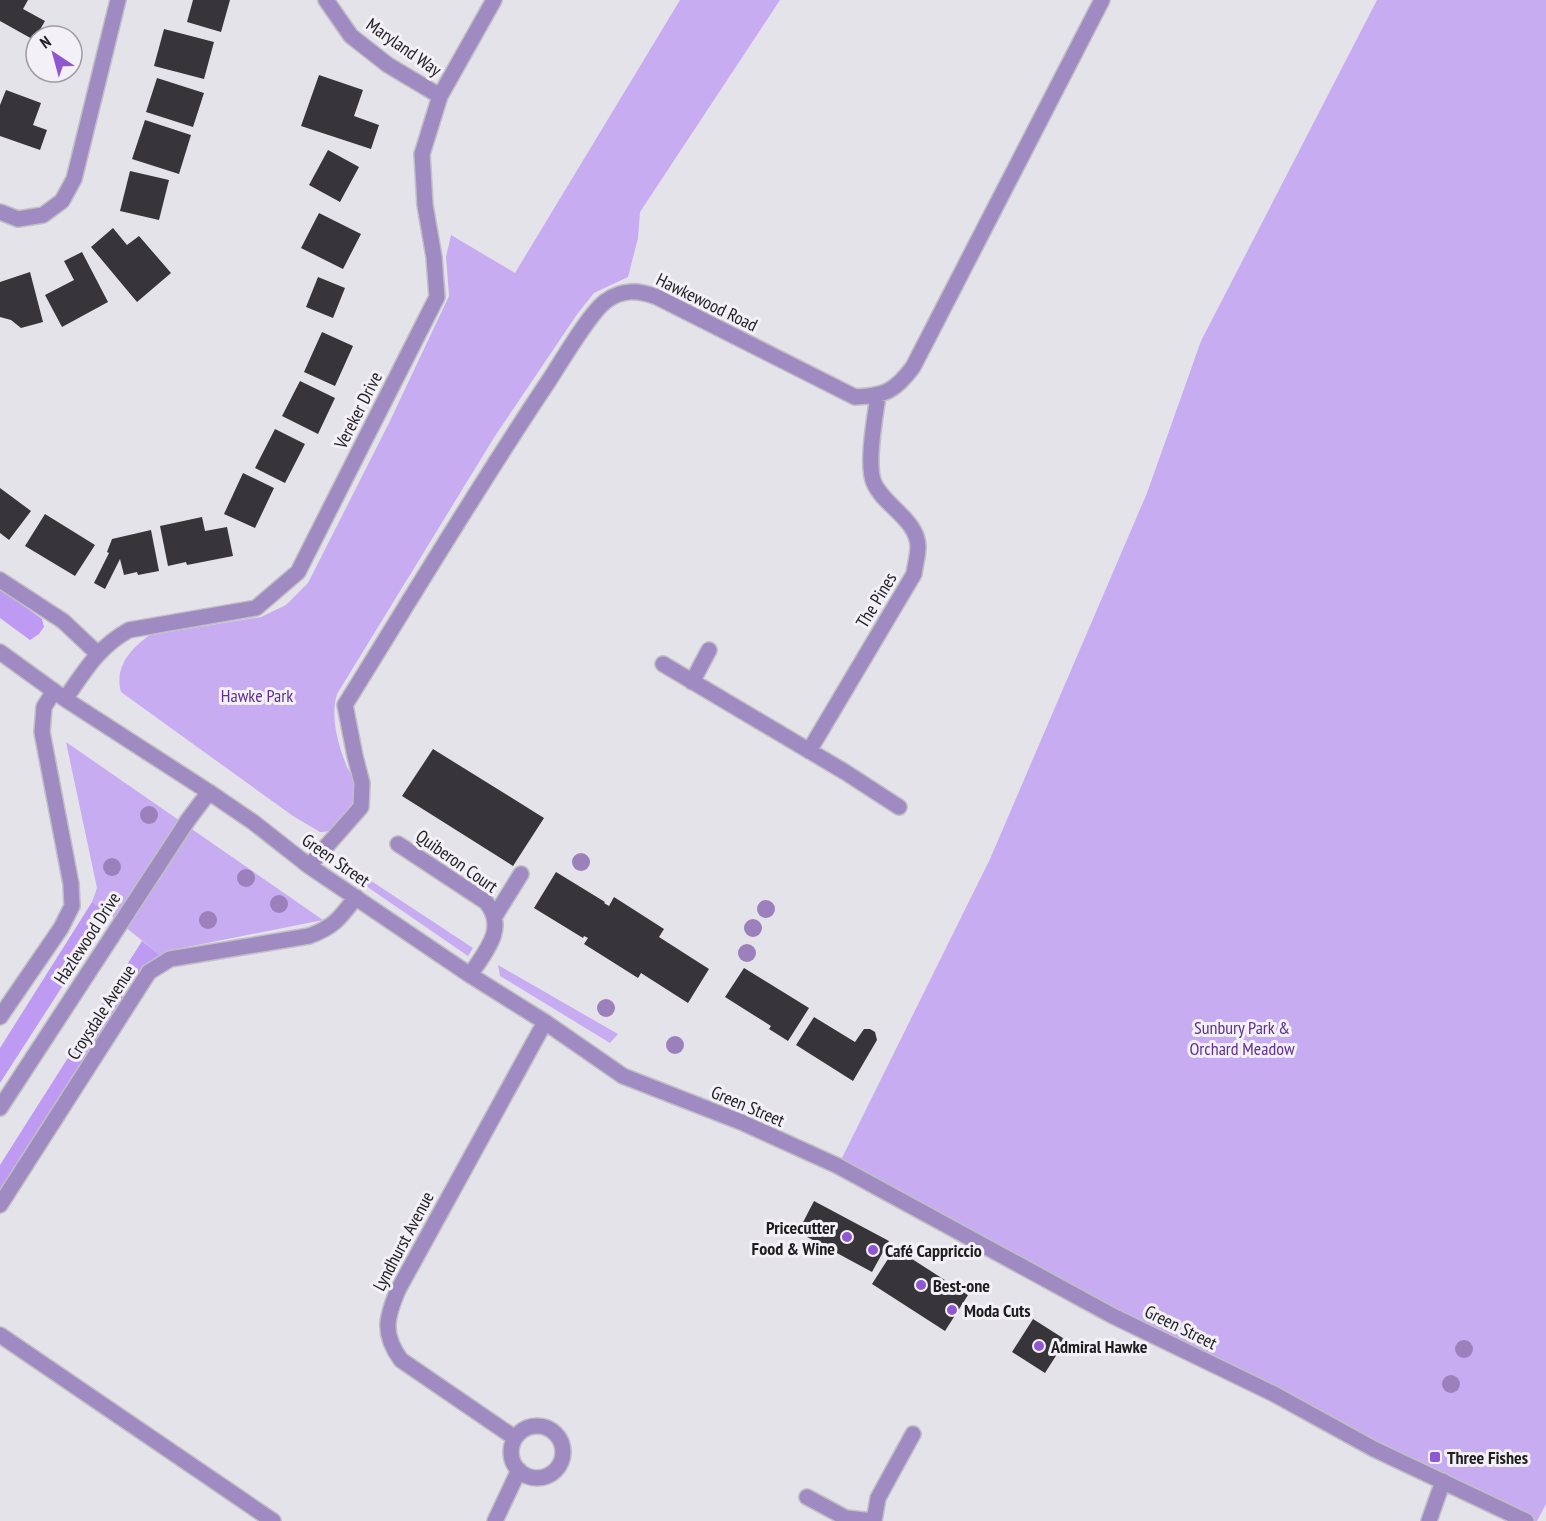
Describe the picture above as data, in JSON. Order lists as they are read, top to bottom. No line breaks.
{"streets":{"street":["Maryland Way","Hawkewood Road","Vereker Drive","The Pines","Green Street","Quiberon Court","Hazlewood Drive","Croysdale Avenue","Lyndhurst Avenue"]},"crossings":[["Maryland Way","Vereker Drive"],["Hawkewood Road","The Pines"],["Hawkewood Road","Green Street"],["Vereker Drive","Green Street"],["Green Street","Quiberon Court"],["Green Street","Hazlewood Drive"],["Green Street","Croysdale Avenue"],["Green Street","Lyndhurst Avenue"]],"parks":["Hawke Park","Sunbury Park & Orchard Meadow"],"places":{"other":["Pricecutter Food & Wine","Café Cappriccio","Best-one","Moda Cuts","Admiral Hawke"],"transit":["Three Fishes"]},"north":"top left"}
